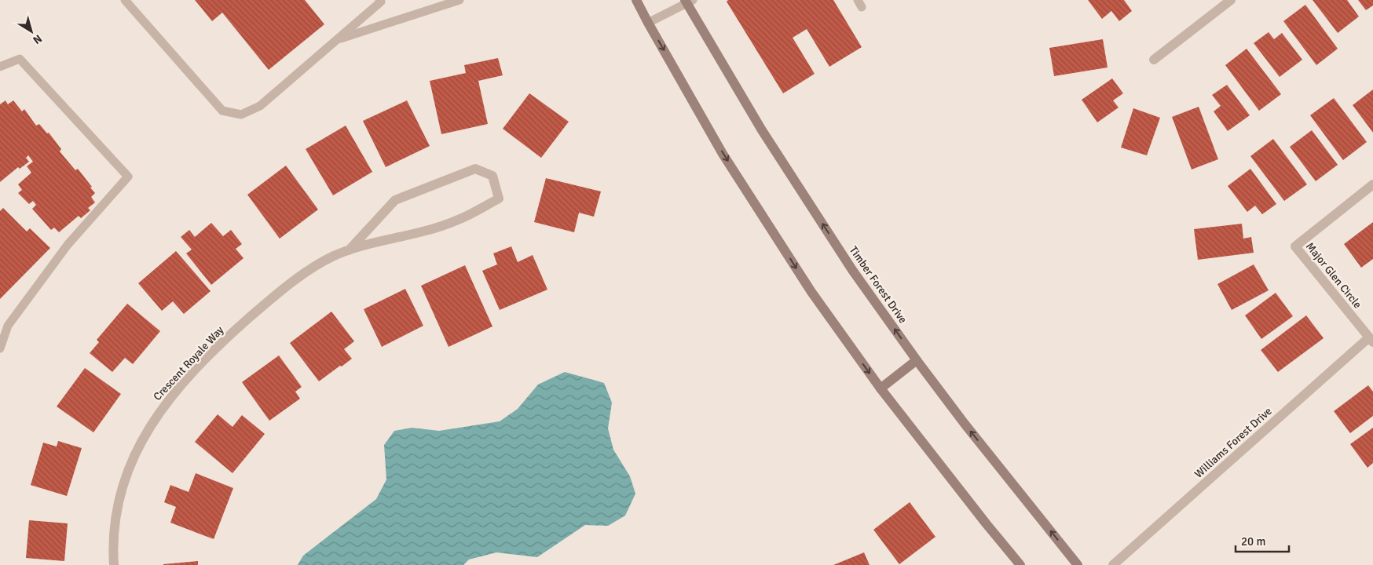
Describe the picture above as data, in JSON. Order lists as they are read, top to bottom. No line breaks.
{"streets":{"main road":["Timber Forest Drive"],"street":["Major Glen Circle","Crescent Royale Way","Williams Forest Drive"]},"crossings":[["Major Glen Circle","Williams Forest Drive"]],"scale_bar":"20 m","north":"bottom right"}
